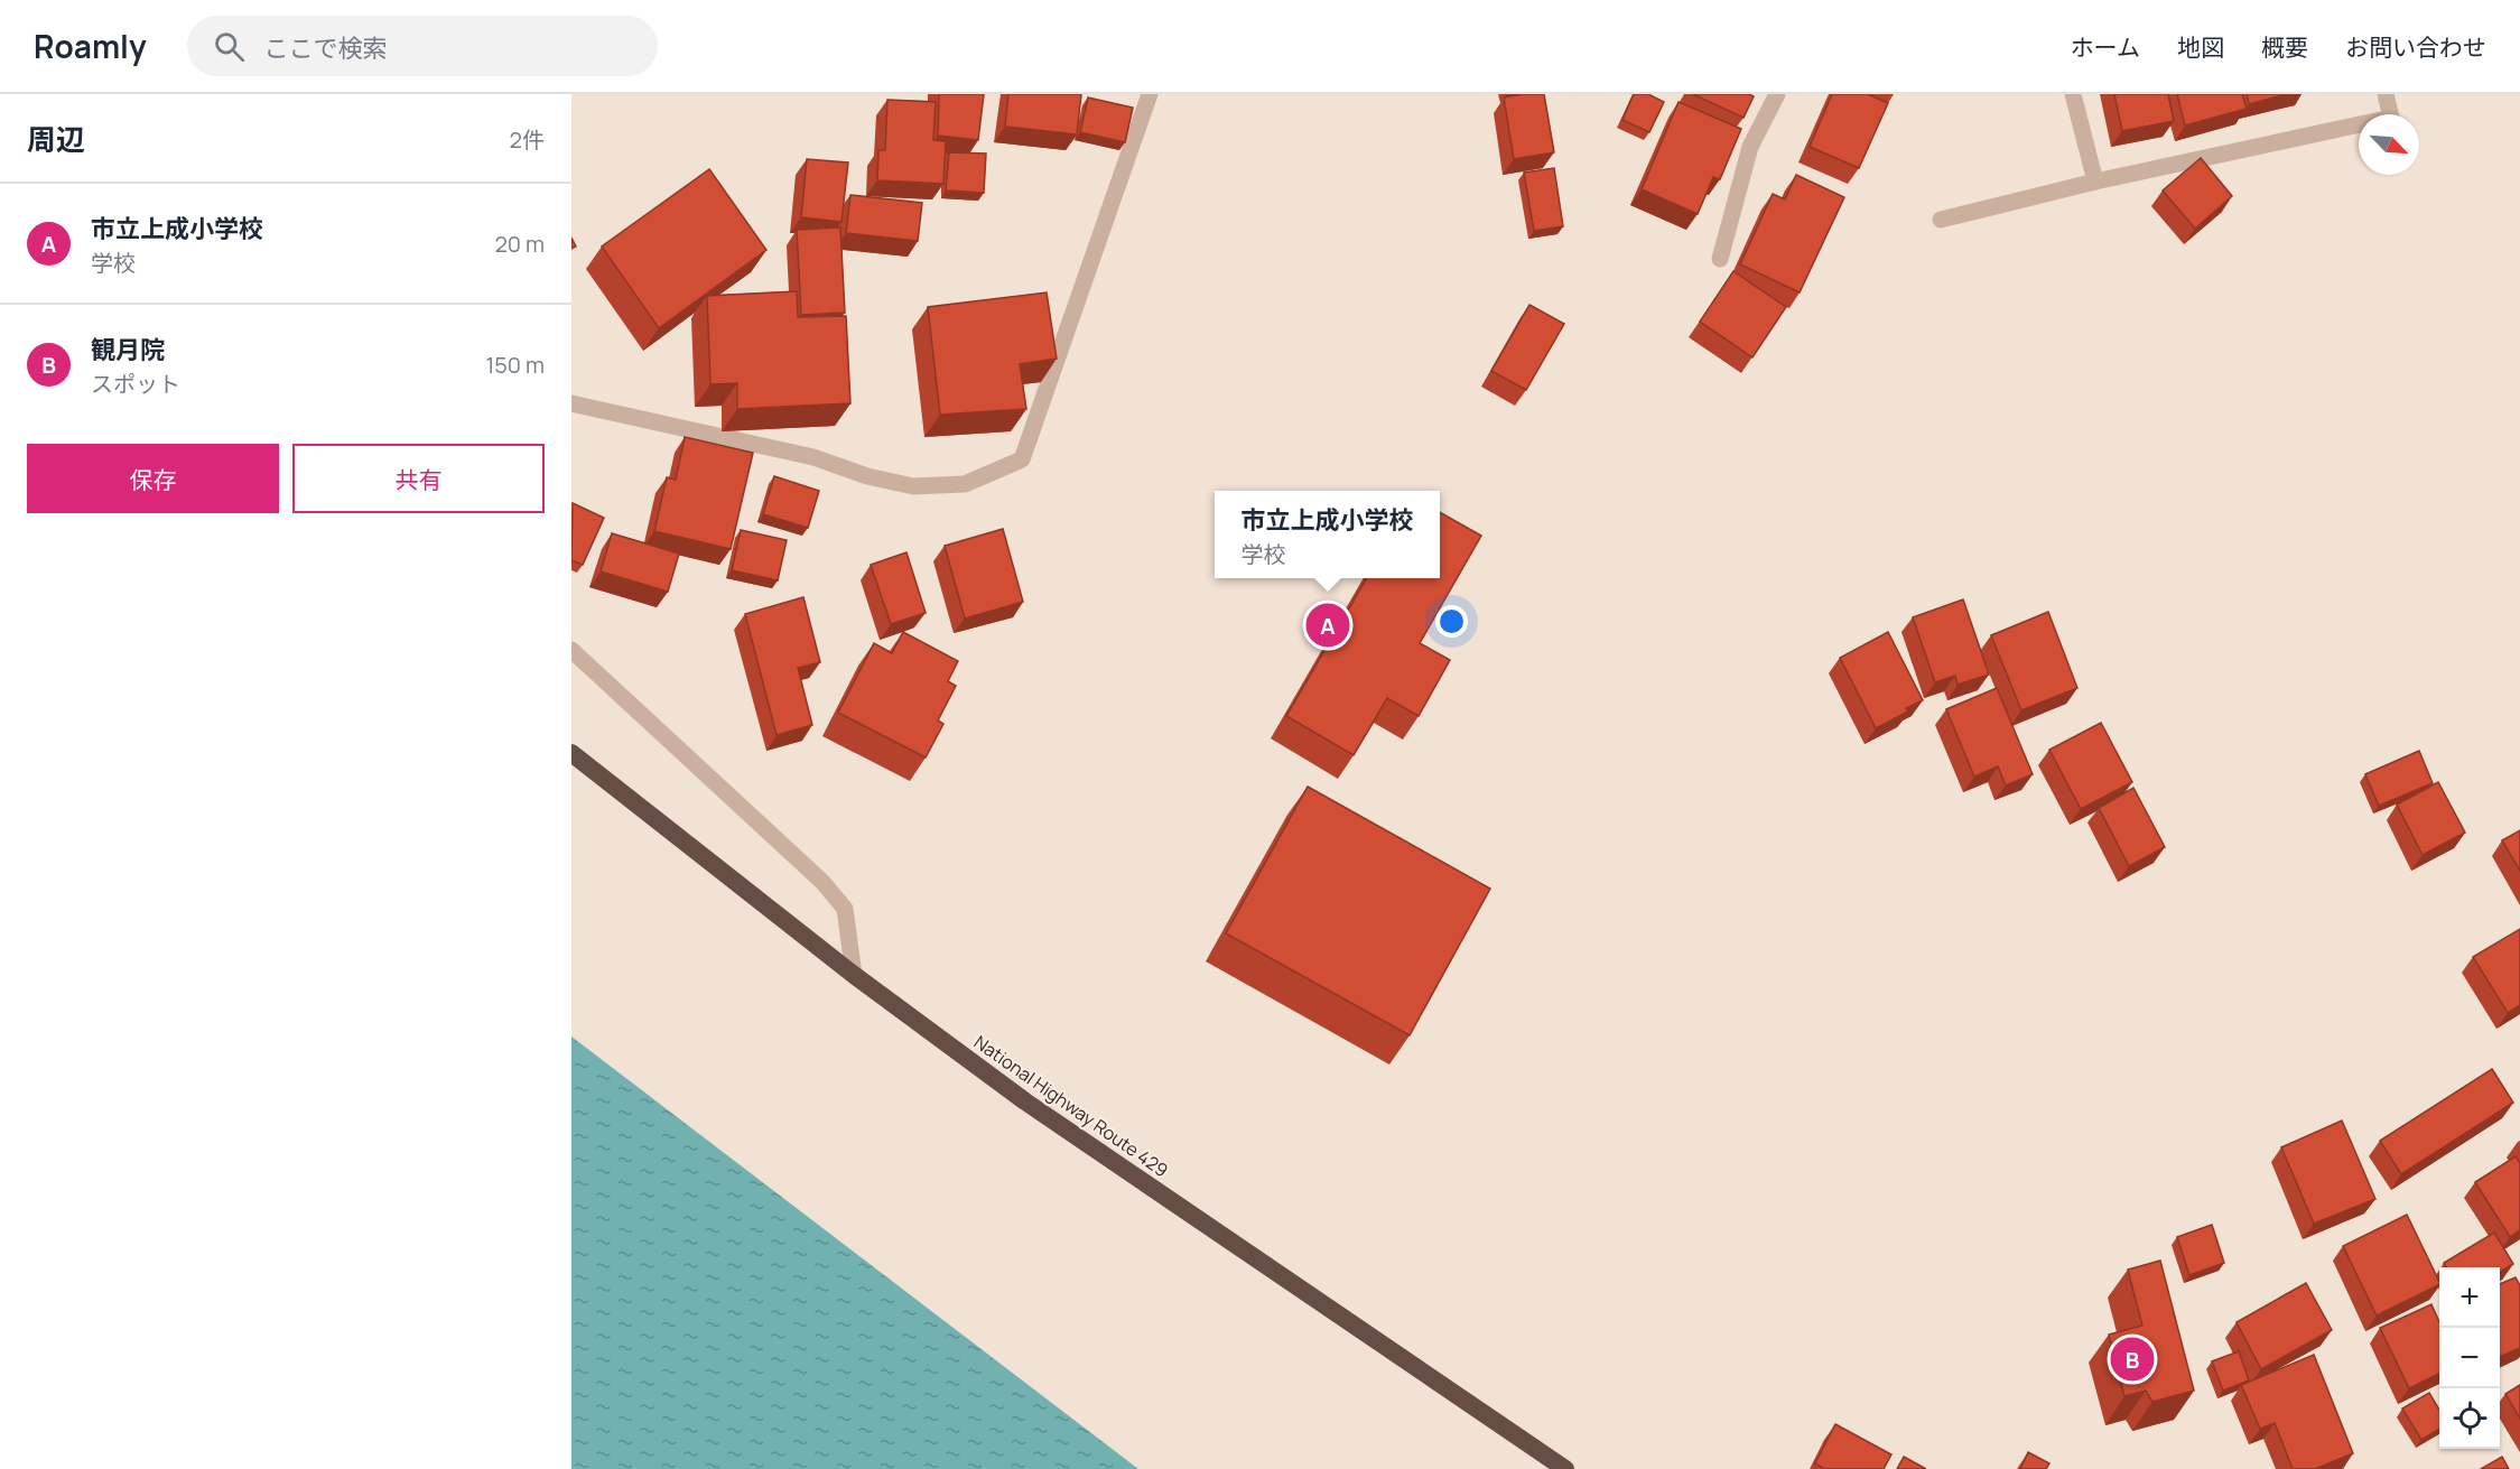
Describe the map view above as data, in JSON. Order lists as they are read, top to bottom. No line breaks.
{"streets":{"highway":["National Highway Route 429"]},"north":"bottom right","page":{"header":"Roamly","search":"ここで検索","nav":["ホーム","地図","概要","お問い合わせ"],"heading":["周辺","2件"],"list":[{"mark":"A","name":"市立上成小学校","note":"学校","value":"20 m"},{"mark":"B","name":"観月院","note":"スポット","value":"150 m"}],"buttons":["保存","共有"],"popup":["市立上成小学校","学校"],"pins":["A","B"],"map_buttons":["+","−"]}}
